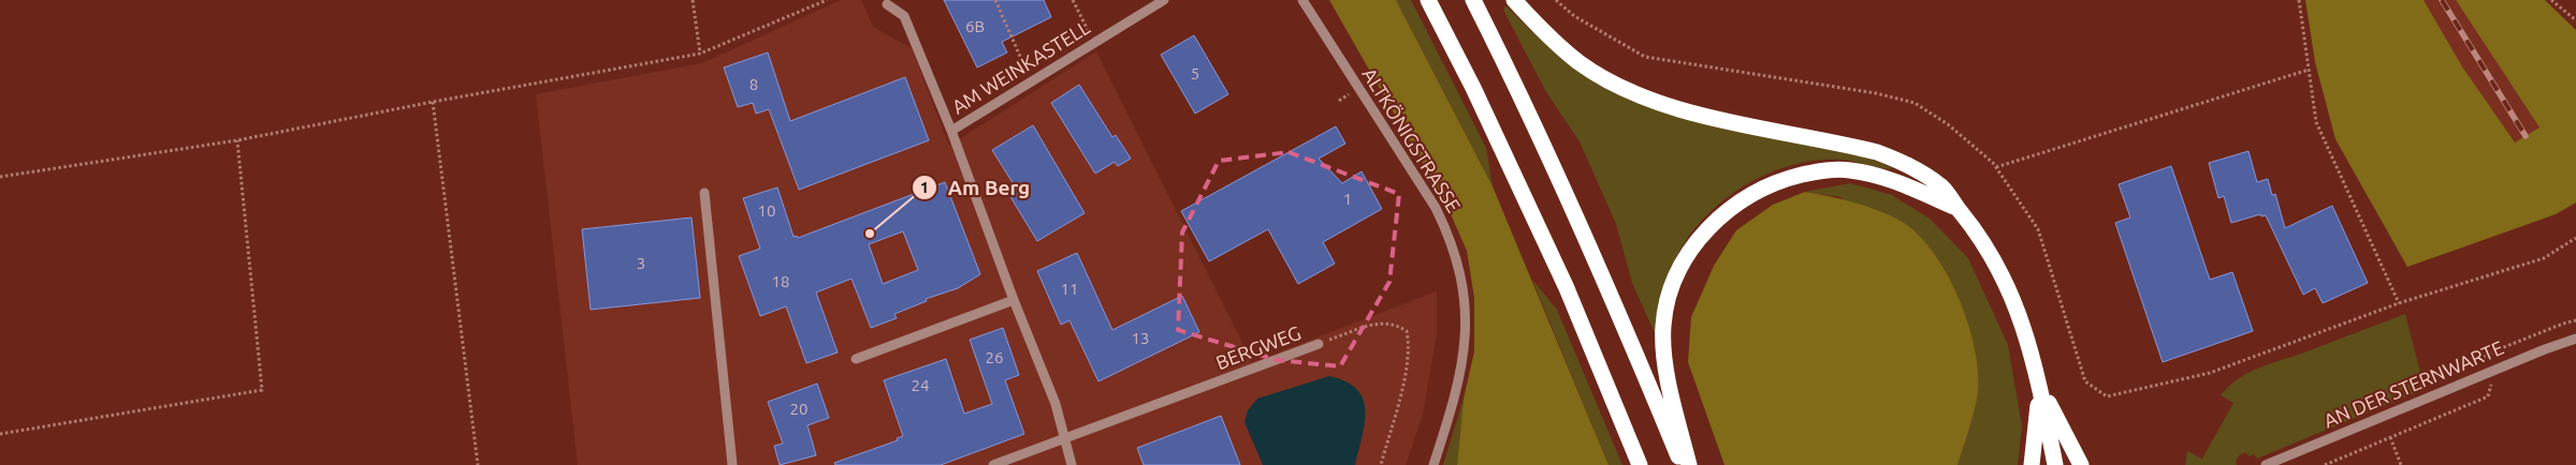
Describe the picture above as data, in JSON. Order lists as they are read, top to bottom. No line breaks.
{"streets":{"street":["AM WEINKASTELL","ALTKÖNIGSTRASSE","BERGWEG","AN DER STERNWARTE"]},"crossings":[["AM WEINKASTELL","BERGWEG"]],"places":["Am Berg"],"house_numbers":["6B","5","8","1","10","3","18","11","13","26","24","20"]}
